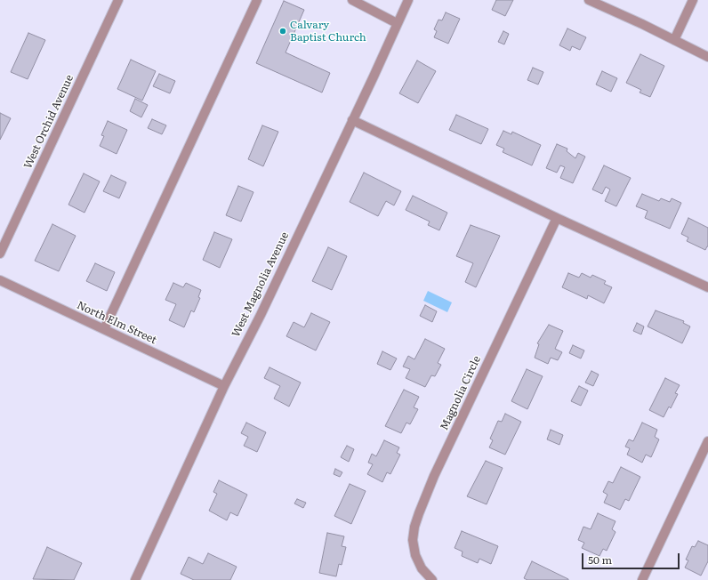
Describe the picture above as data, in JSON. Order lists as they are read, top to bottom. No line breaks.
{"streets":{"street":["West Orchid Avenue","West Magnolia Avenue","North Elm Street","Magnolia Circle"]},"crossings":[["West Magnolia Avenue","North Elm Street"]],"places":["Calvary Baptist Church"],"scale_bar":"50 m"}
